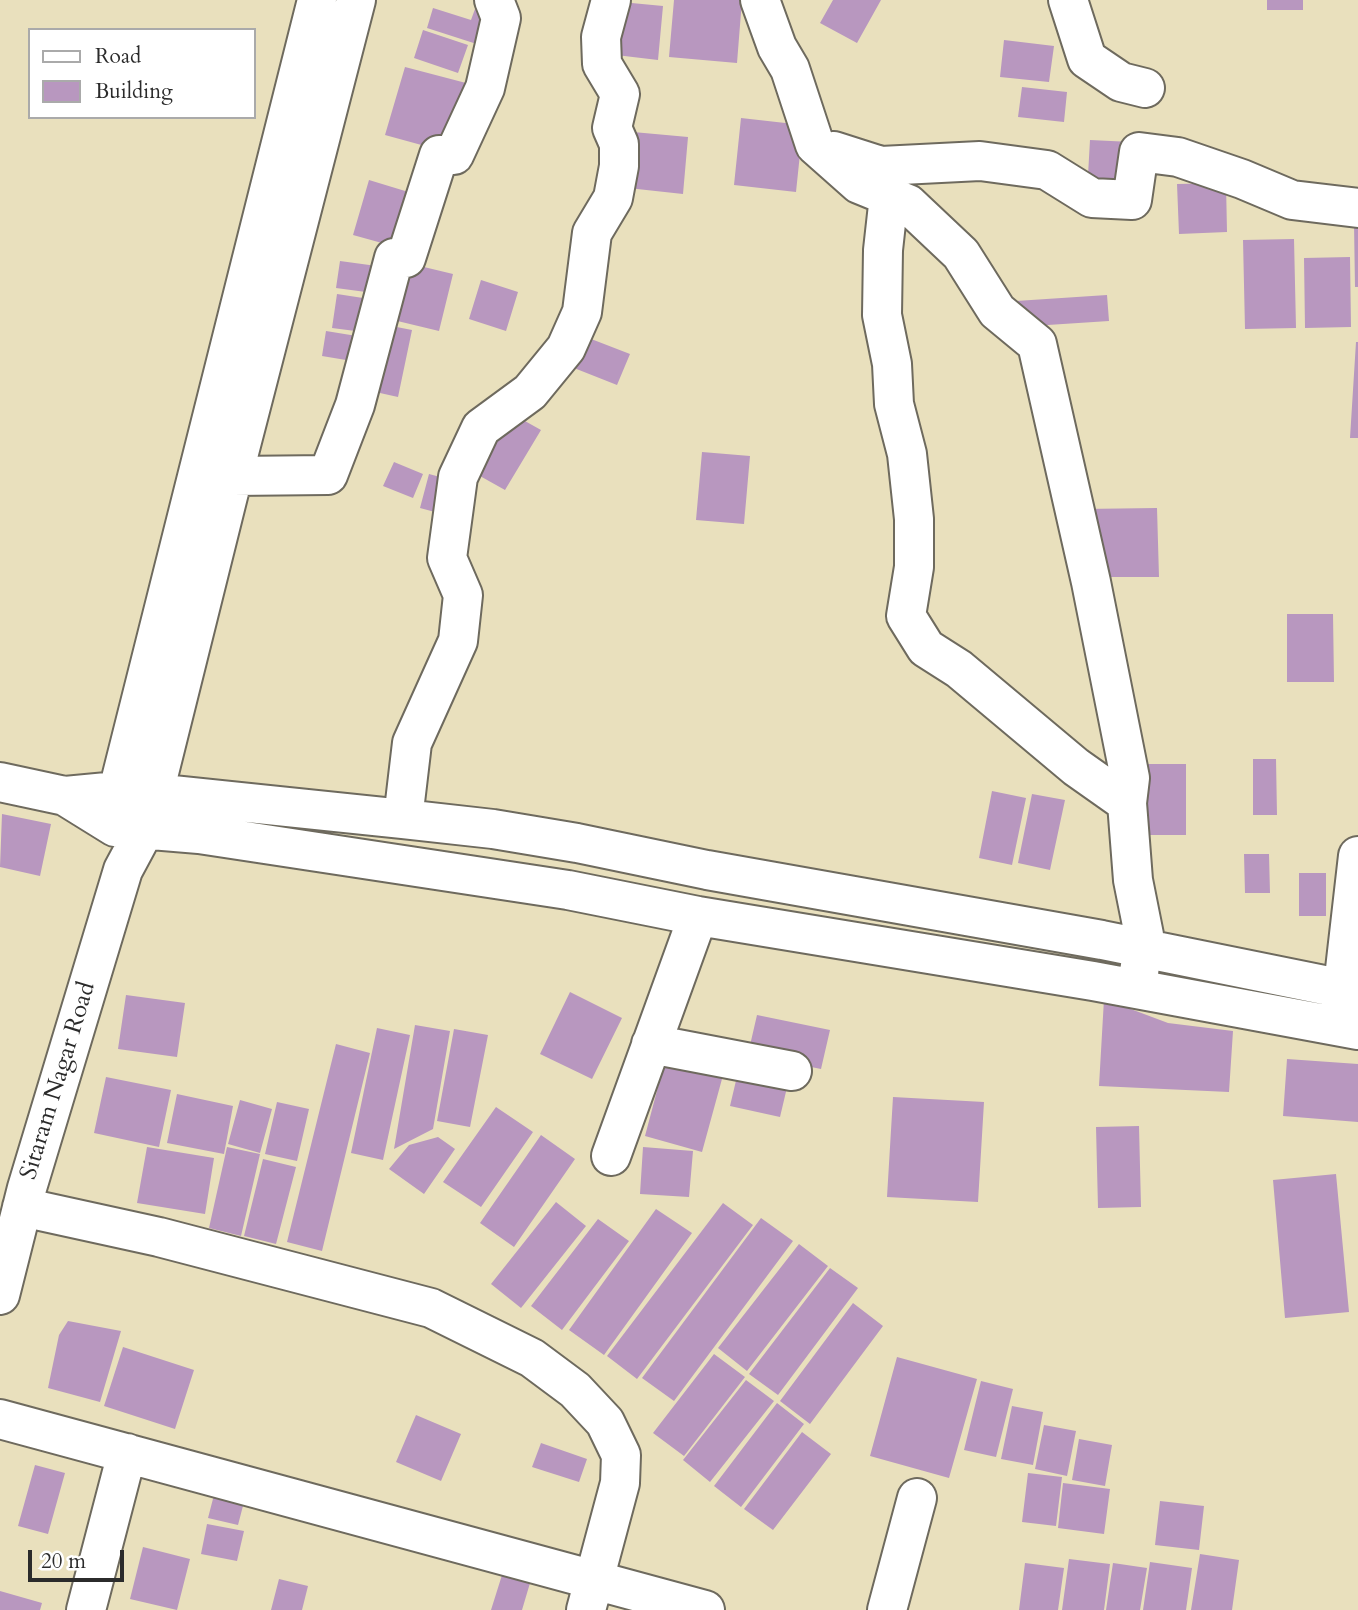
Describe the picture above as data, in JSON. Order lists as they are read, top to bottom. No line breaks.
{"streets":{"street":["Sitaram Nagar Road"]},"legend":["Road","Building"],"scale_bar":"20 m"}
